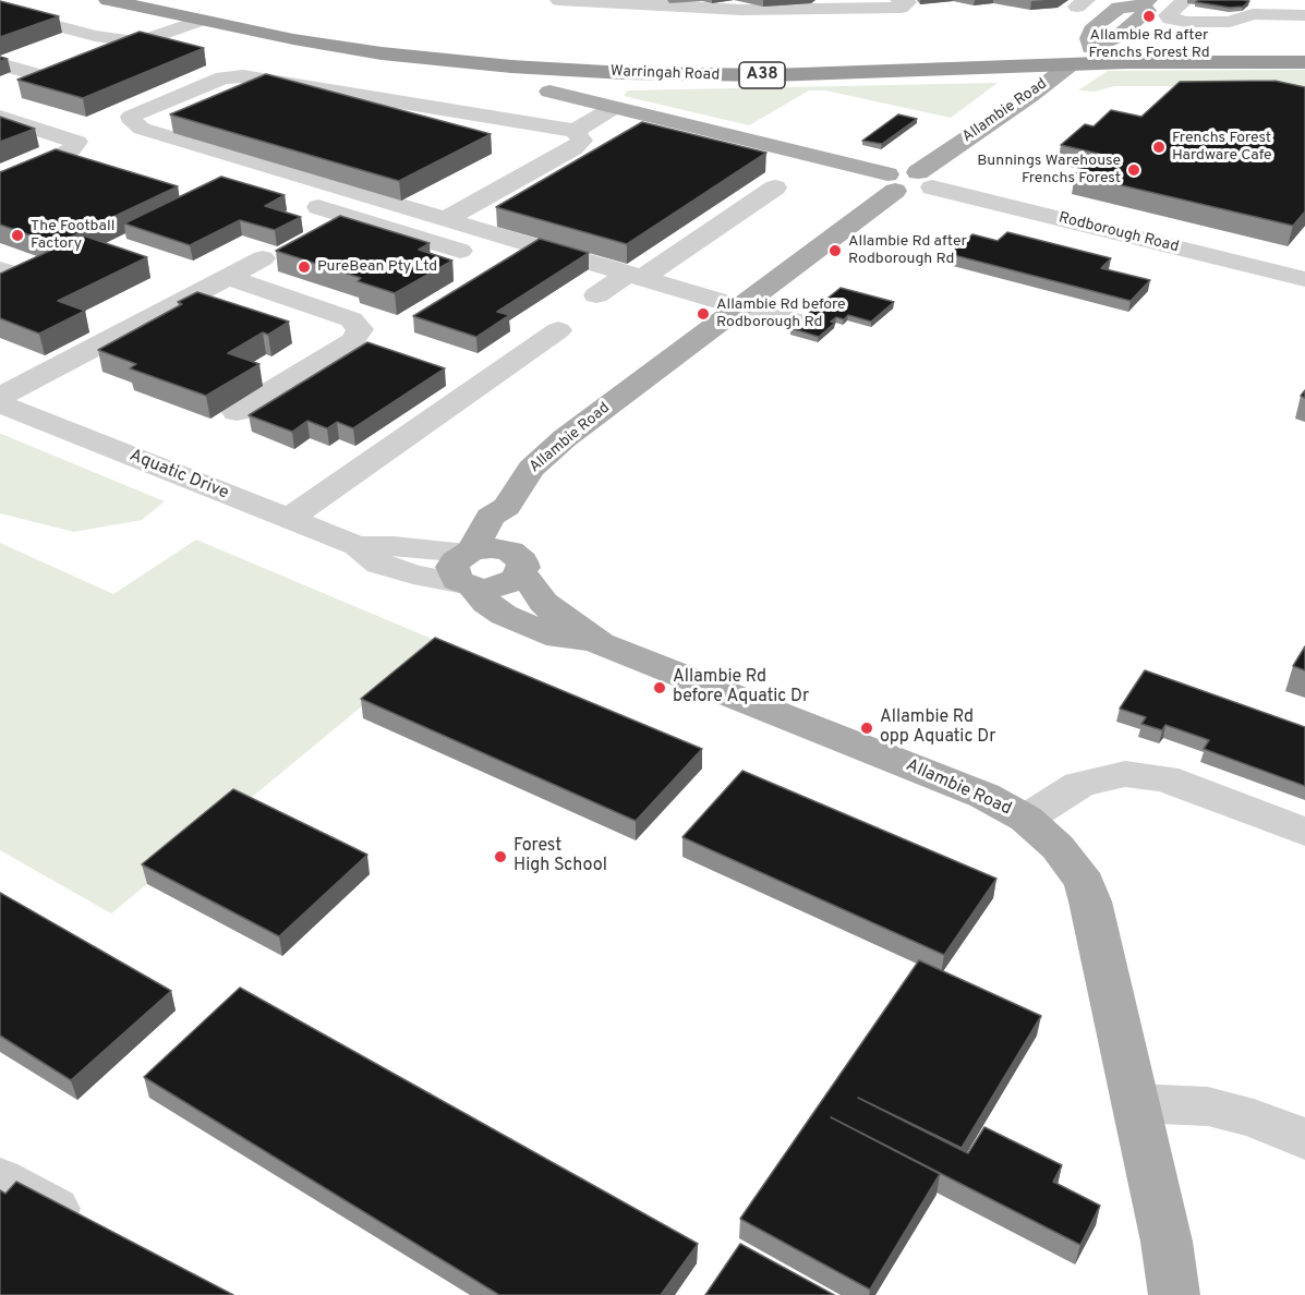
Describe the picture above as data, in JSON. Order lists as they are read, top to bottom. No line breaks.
{"streets":{"highway":["Warringah Road","A38","Allambie Road"],"street":["Rodborough Road","Aquatic Drive"]},"crossings":[["Warringah Road","Allambie Road"],["Allambie Road","Rodborough Road"],["Allambie Road","Aquatic Drive"]],"places":["Allambie Rd after Frenchs Forest Rd","Frenchs Forest Hardware Cafe","Bunnings Warehouse Frenchs Forest","The Football Factory","Allambie Rd after Rodborough Rd","PureBean Pty Ltd","Allambie Rd before Rodborough Rd","Allambie Rd before Aquatic Dr","Allambie Rd opp Aquatic Dr","Forest High School"]}
